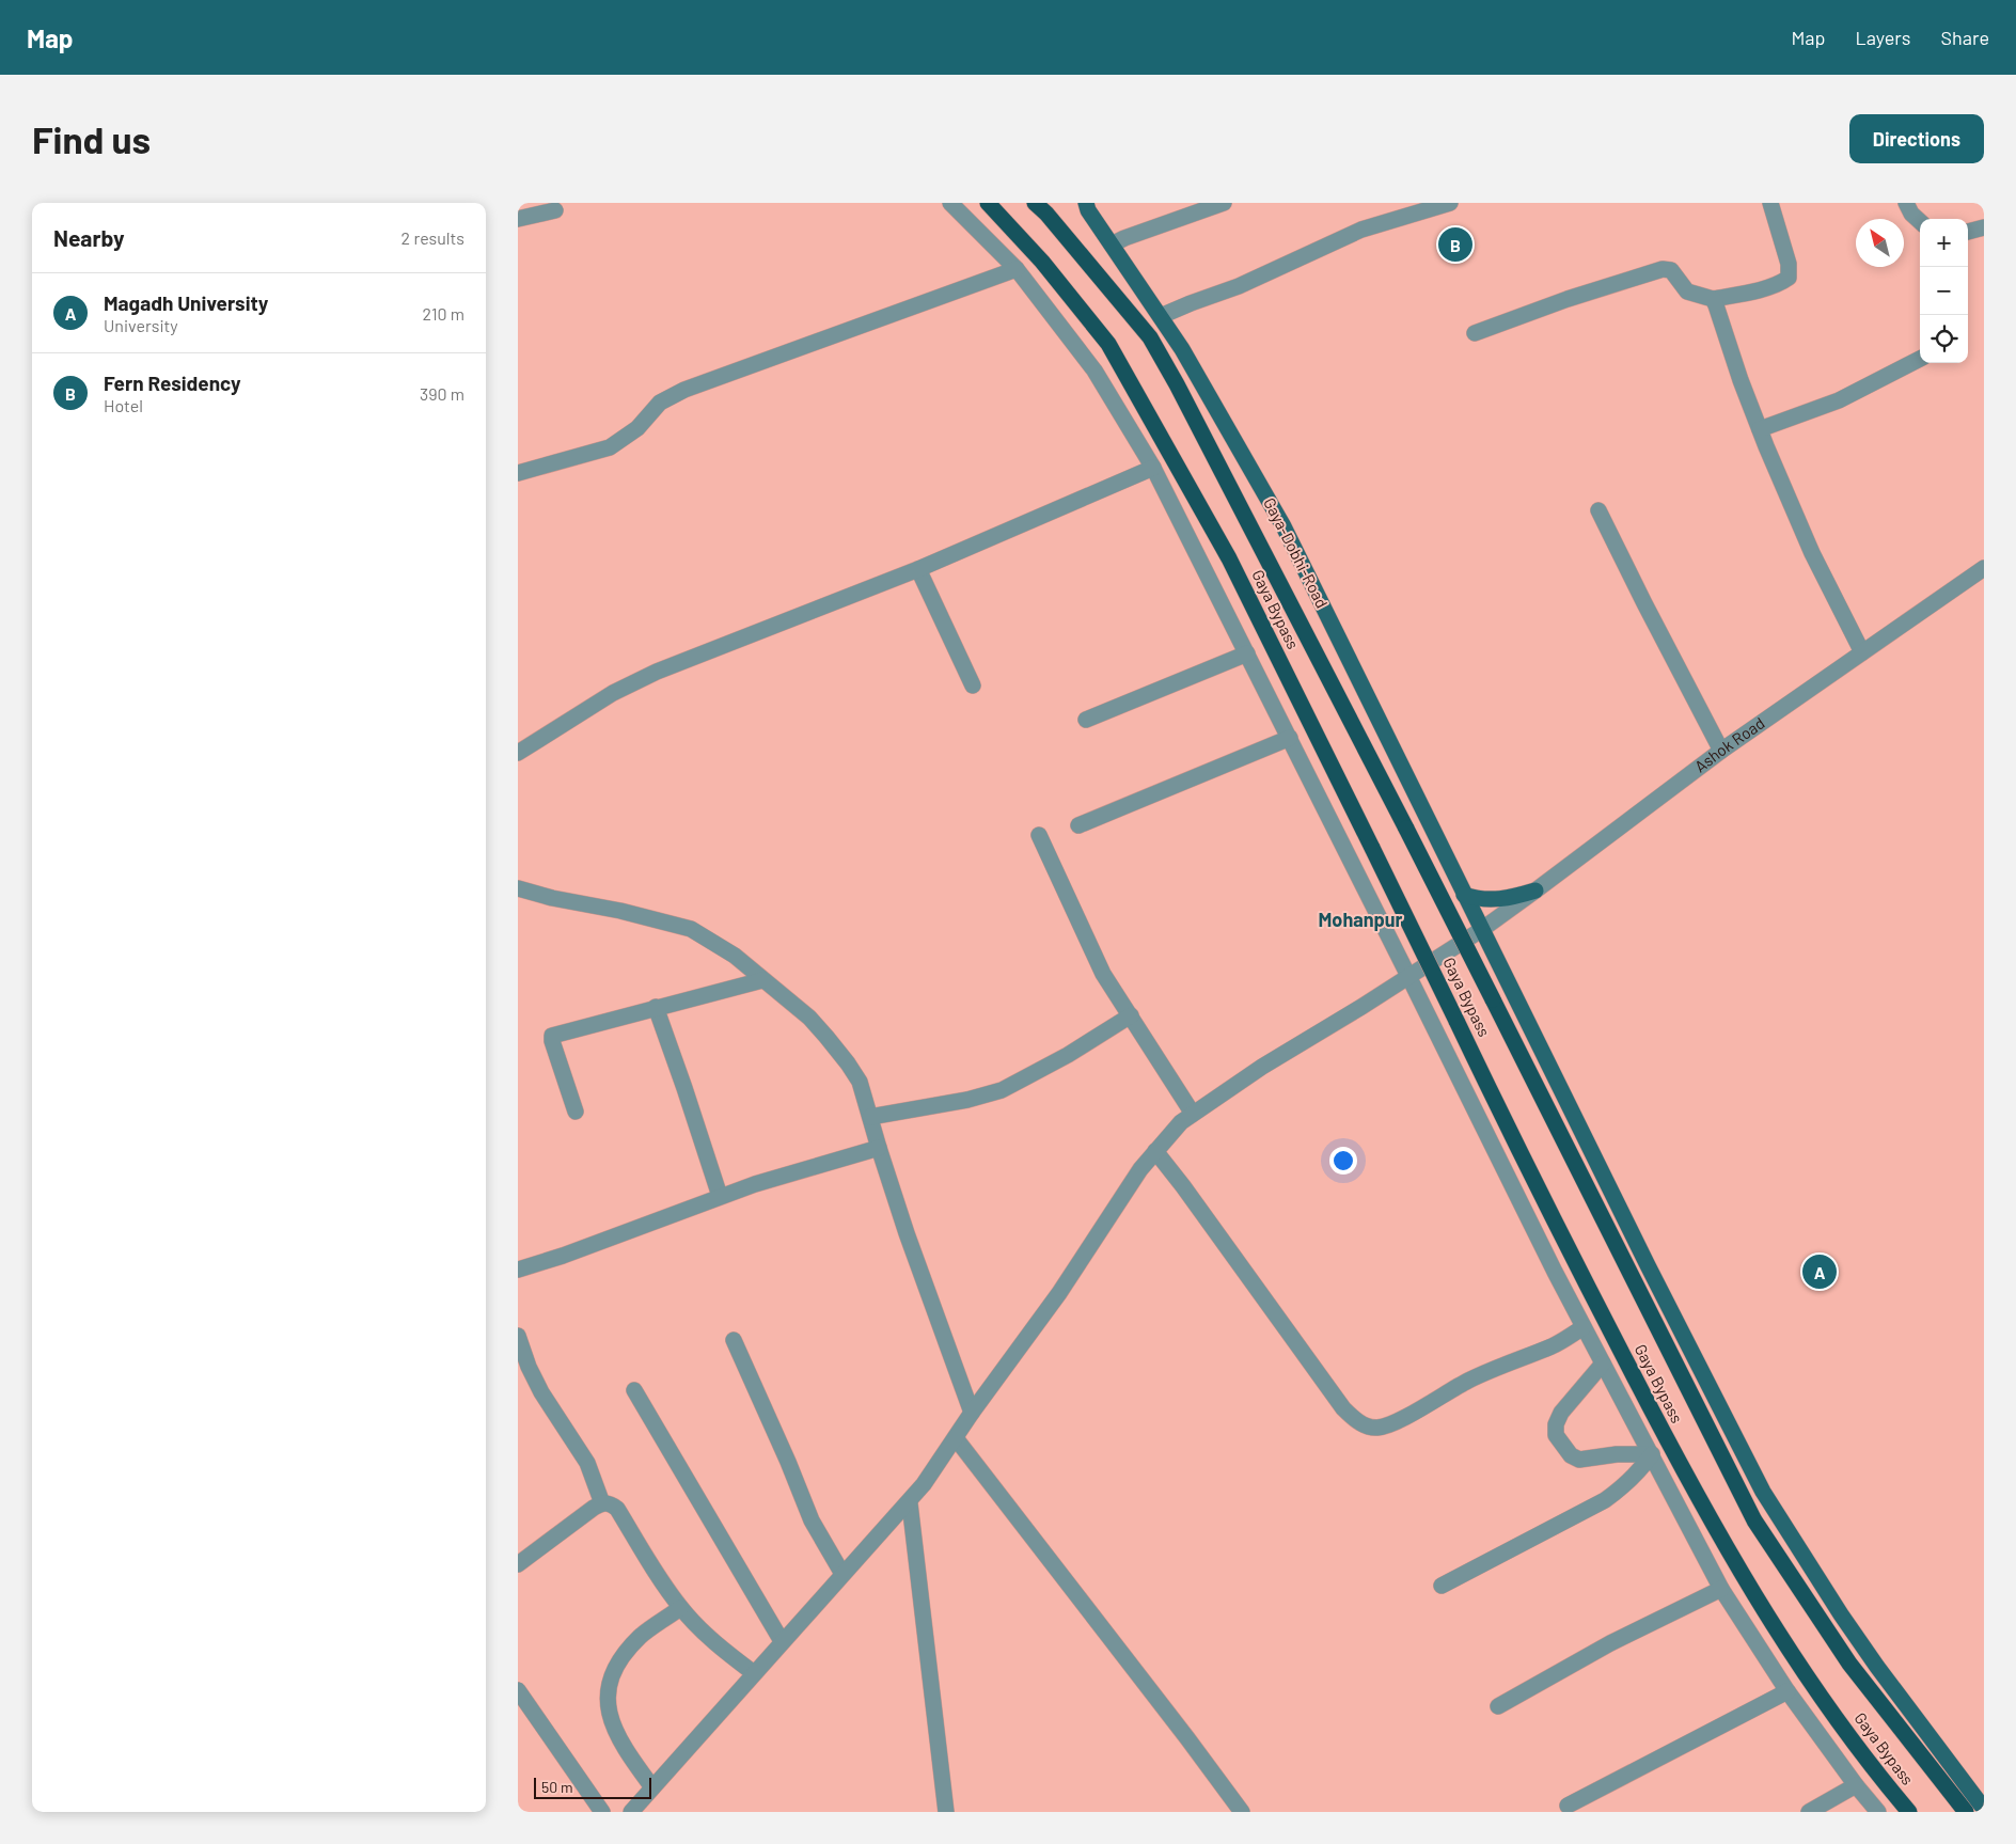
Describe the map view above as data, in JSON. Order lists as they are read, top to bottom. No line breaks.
{"streets":{"highway":["Gaya Bypass"],"main road":["Gaya-Dobhi-Road"],"street":["Ashok Road"]},"crossings":[["Gaya-Dobhi-Road","Ashok Road"]],"districts":["Mohanpur"],"scale_bar":"50 m","north":"top left","page":{"header":"Map","nav":["Map","Layers","Share"],"buttons":"Directions","title":"Find us","heading":["Nearby","2 results"],"map_buttons":["+","−"],"pins":["B","A"],"list":[{"mark":"A","name":"Magadh University","note":"University","value":"210 m"},{"mark":"B","name":"Fern Residency","note":"Hotel","value":"390 m"}],"scale":"50 m"}}
